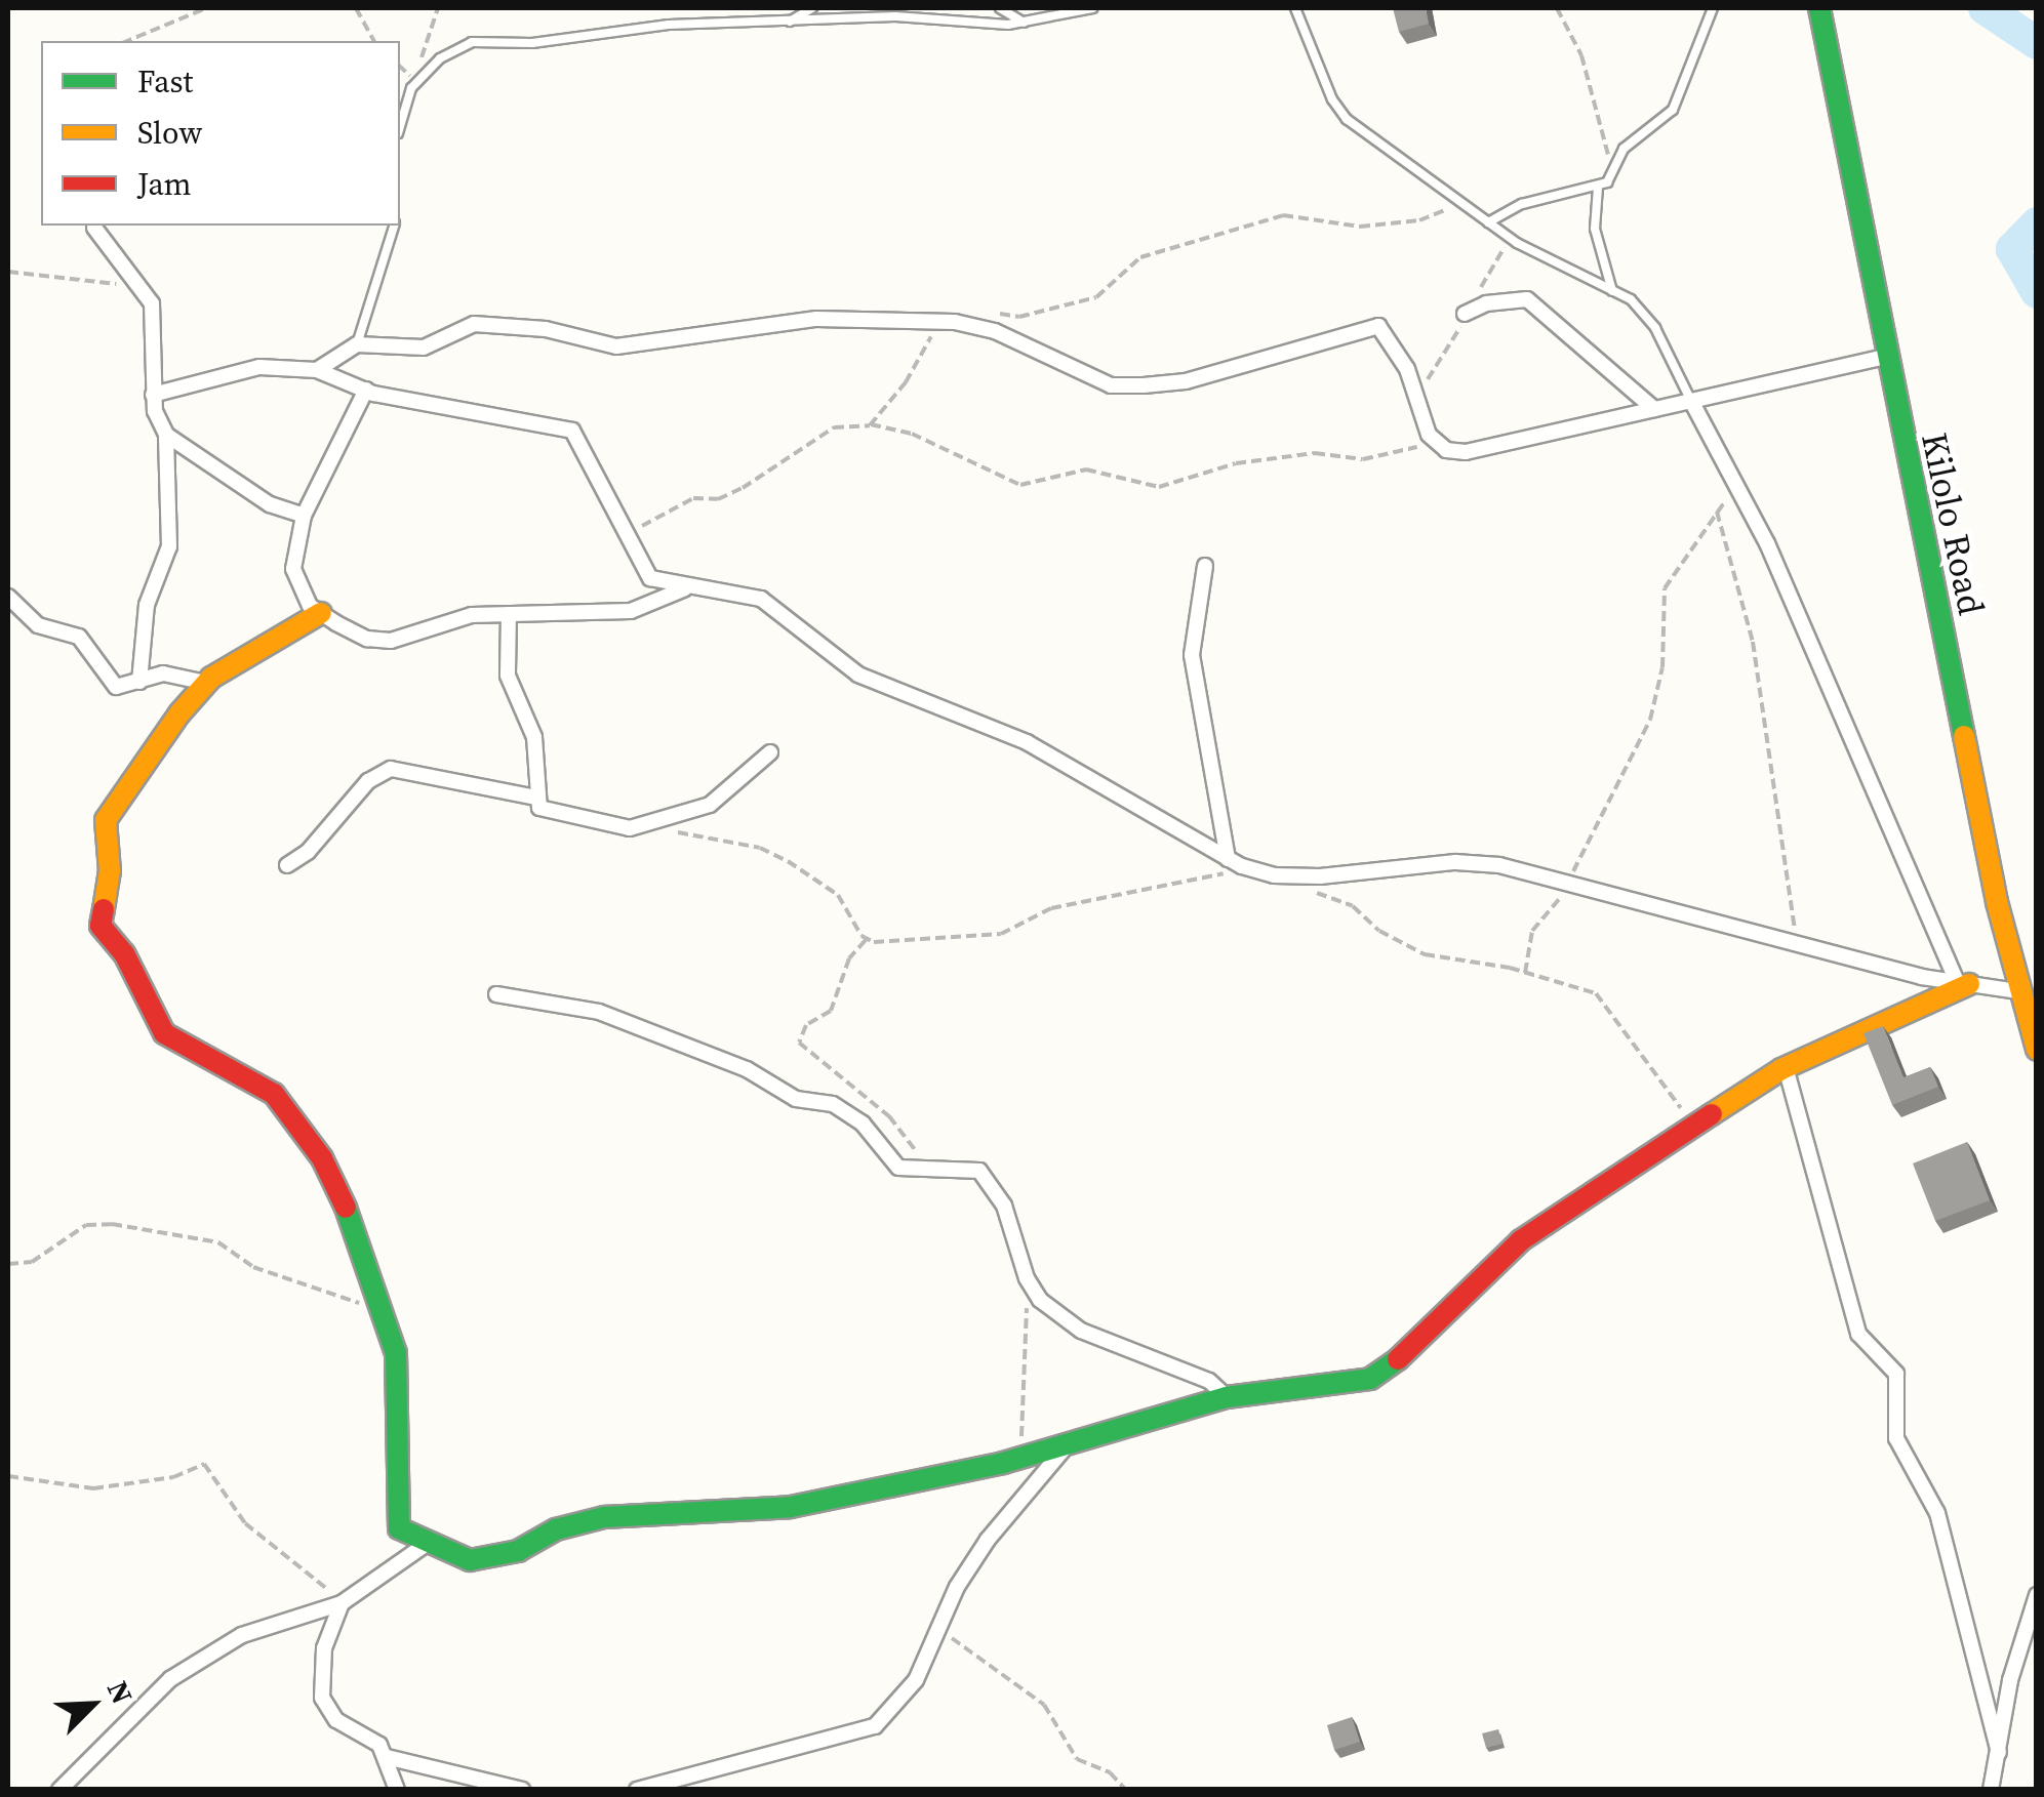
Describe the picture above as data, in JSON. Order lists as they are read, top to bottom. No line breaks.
{"streets":{"street":["Kilolo Road"]},"legend":["Fast","Slow","Jam"],"north":"top right"}
